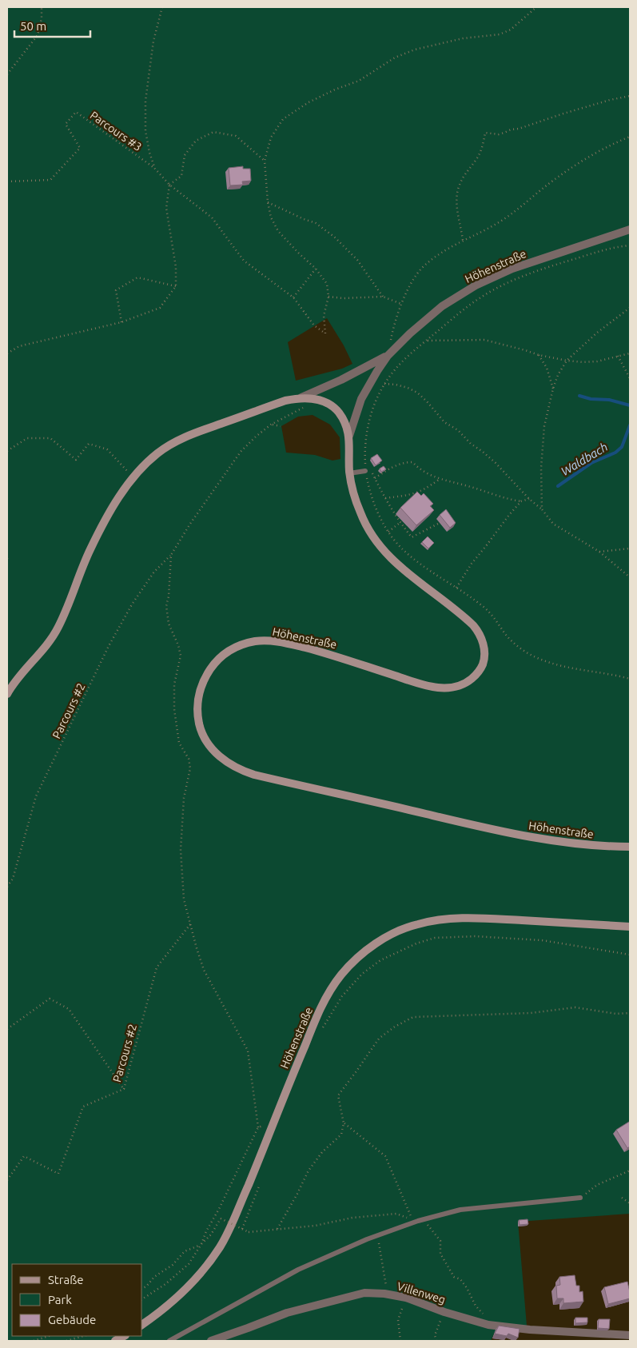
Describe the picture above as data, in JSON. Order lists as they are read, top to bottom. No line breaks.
{"streets":{"street":["Höhenstraße","Villenweg"],"path":["Parcours #3","Parcours #2"]},"crossings":[["Höhenstraße","Parcours #2"]],"water":["Waldbach"],"legend":["Straße","Park","Gebäude"],"scale_bar":"50 m"}
